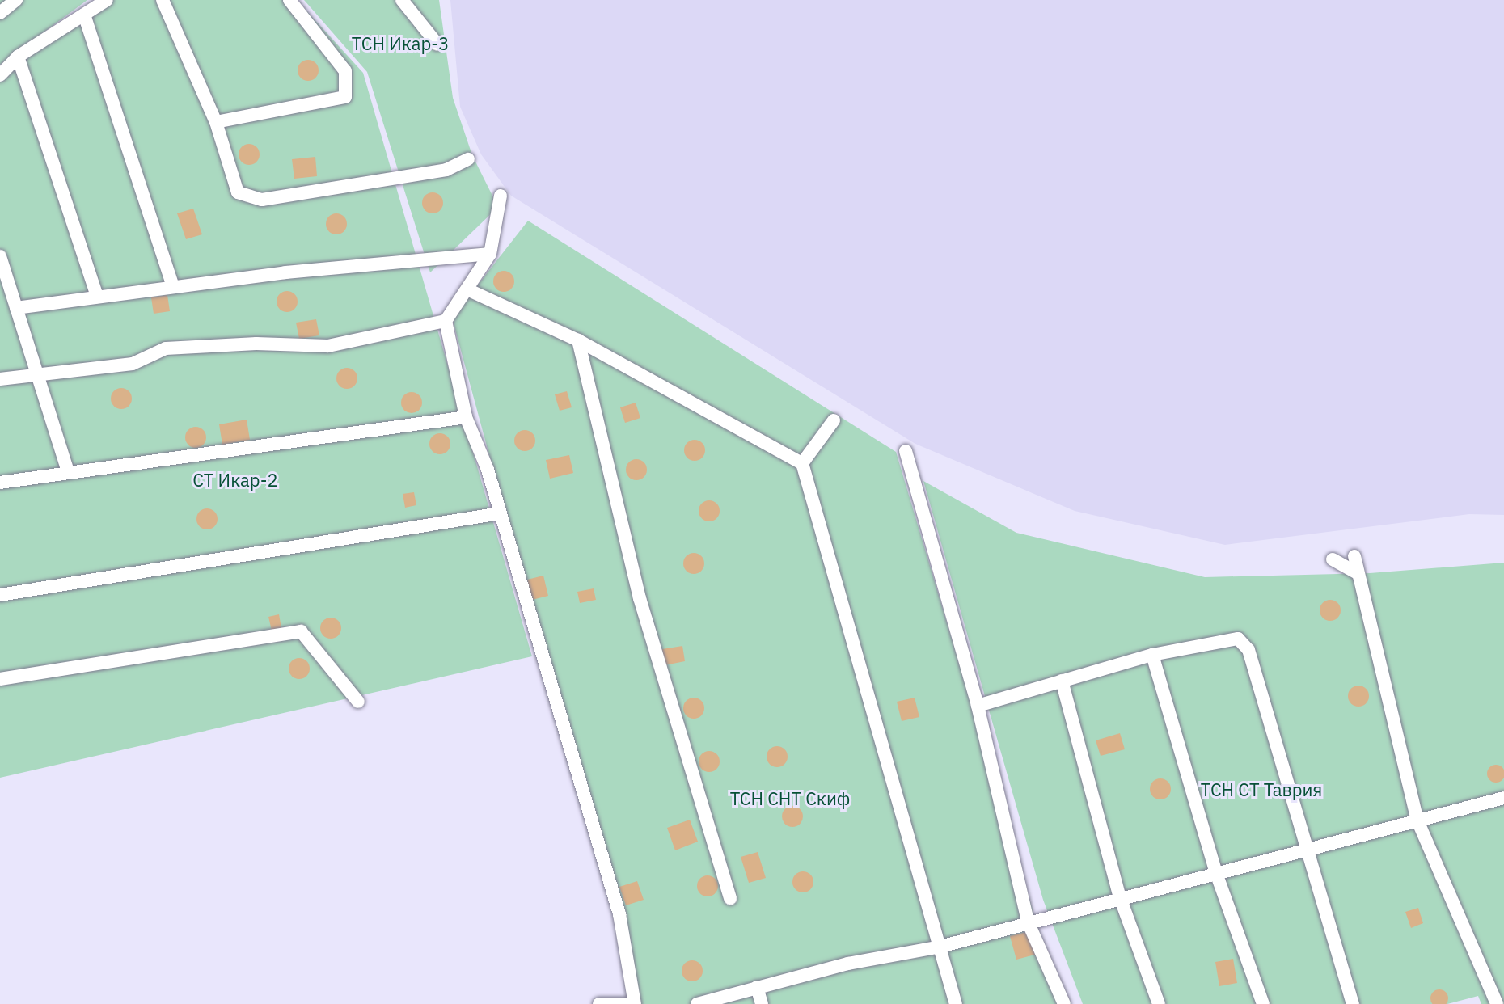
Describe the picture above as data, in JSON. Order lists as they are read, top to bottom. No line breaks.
{"parks":["ТСН Икар-3","СТ Икар-2","ТСН СТ Таврия","ТСН СНТ Скиф"]}
